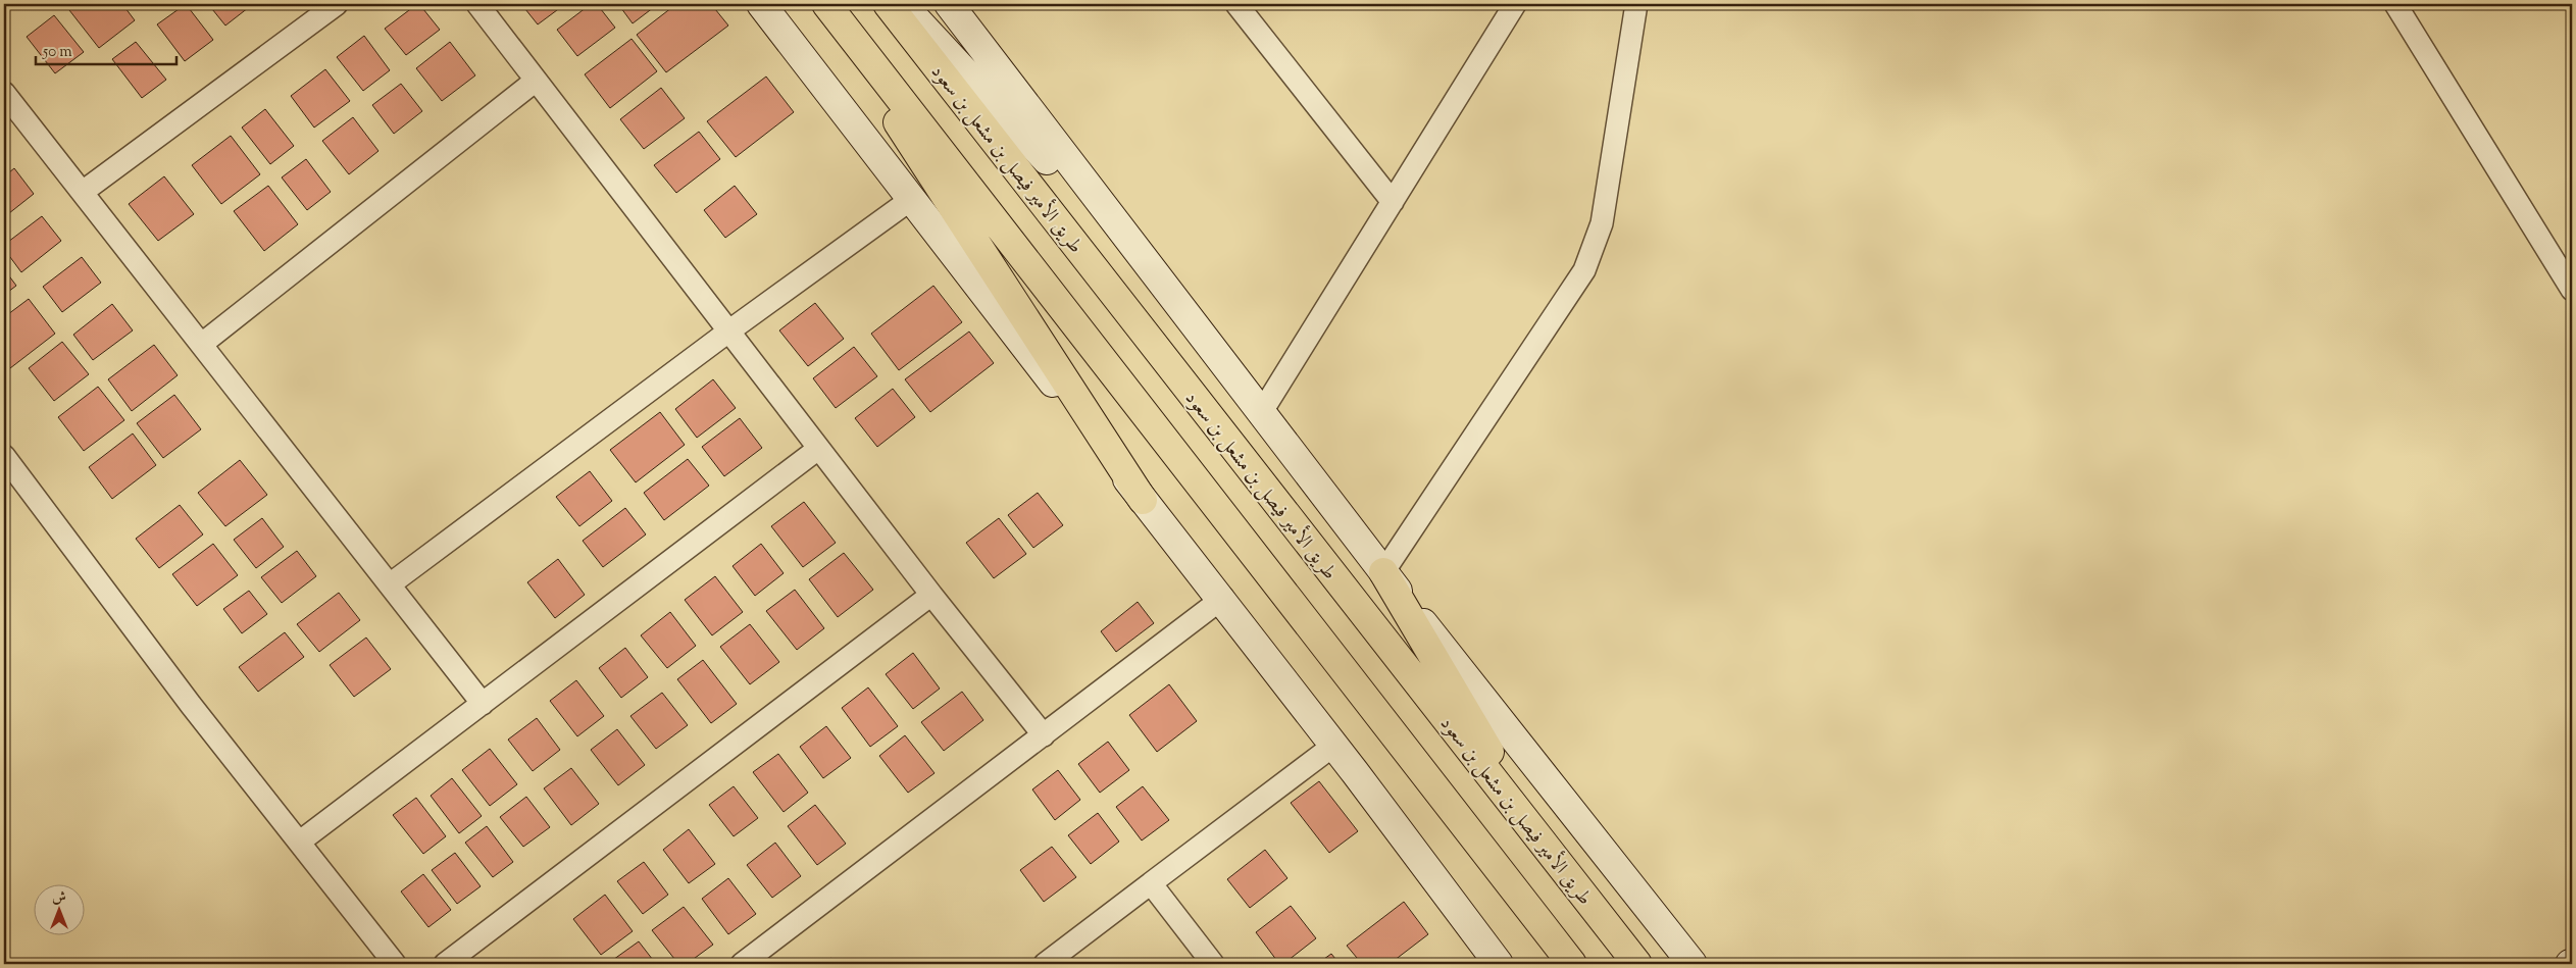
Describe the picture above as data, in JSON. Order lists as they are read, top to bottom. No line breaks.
{"streets":{"main road":["طريق الأمير فيصل بن مشعل بن سعود"]},"scale_bar":"50 m","north":"top"}
